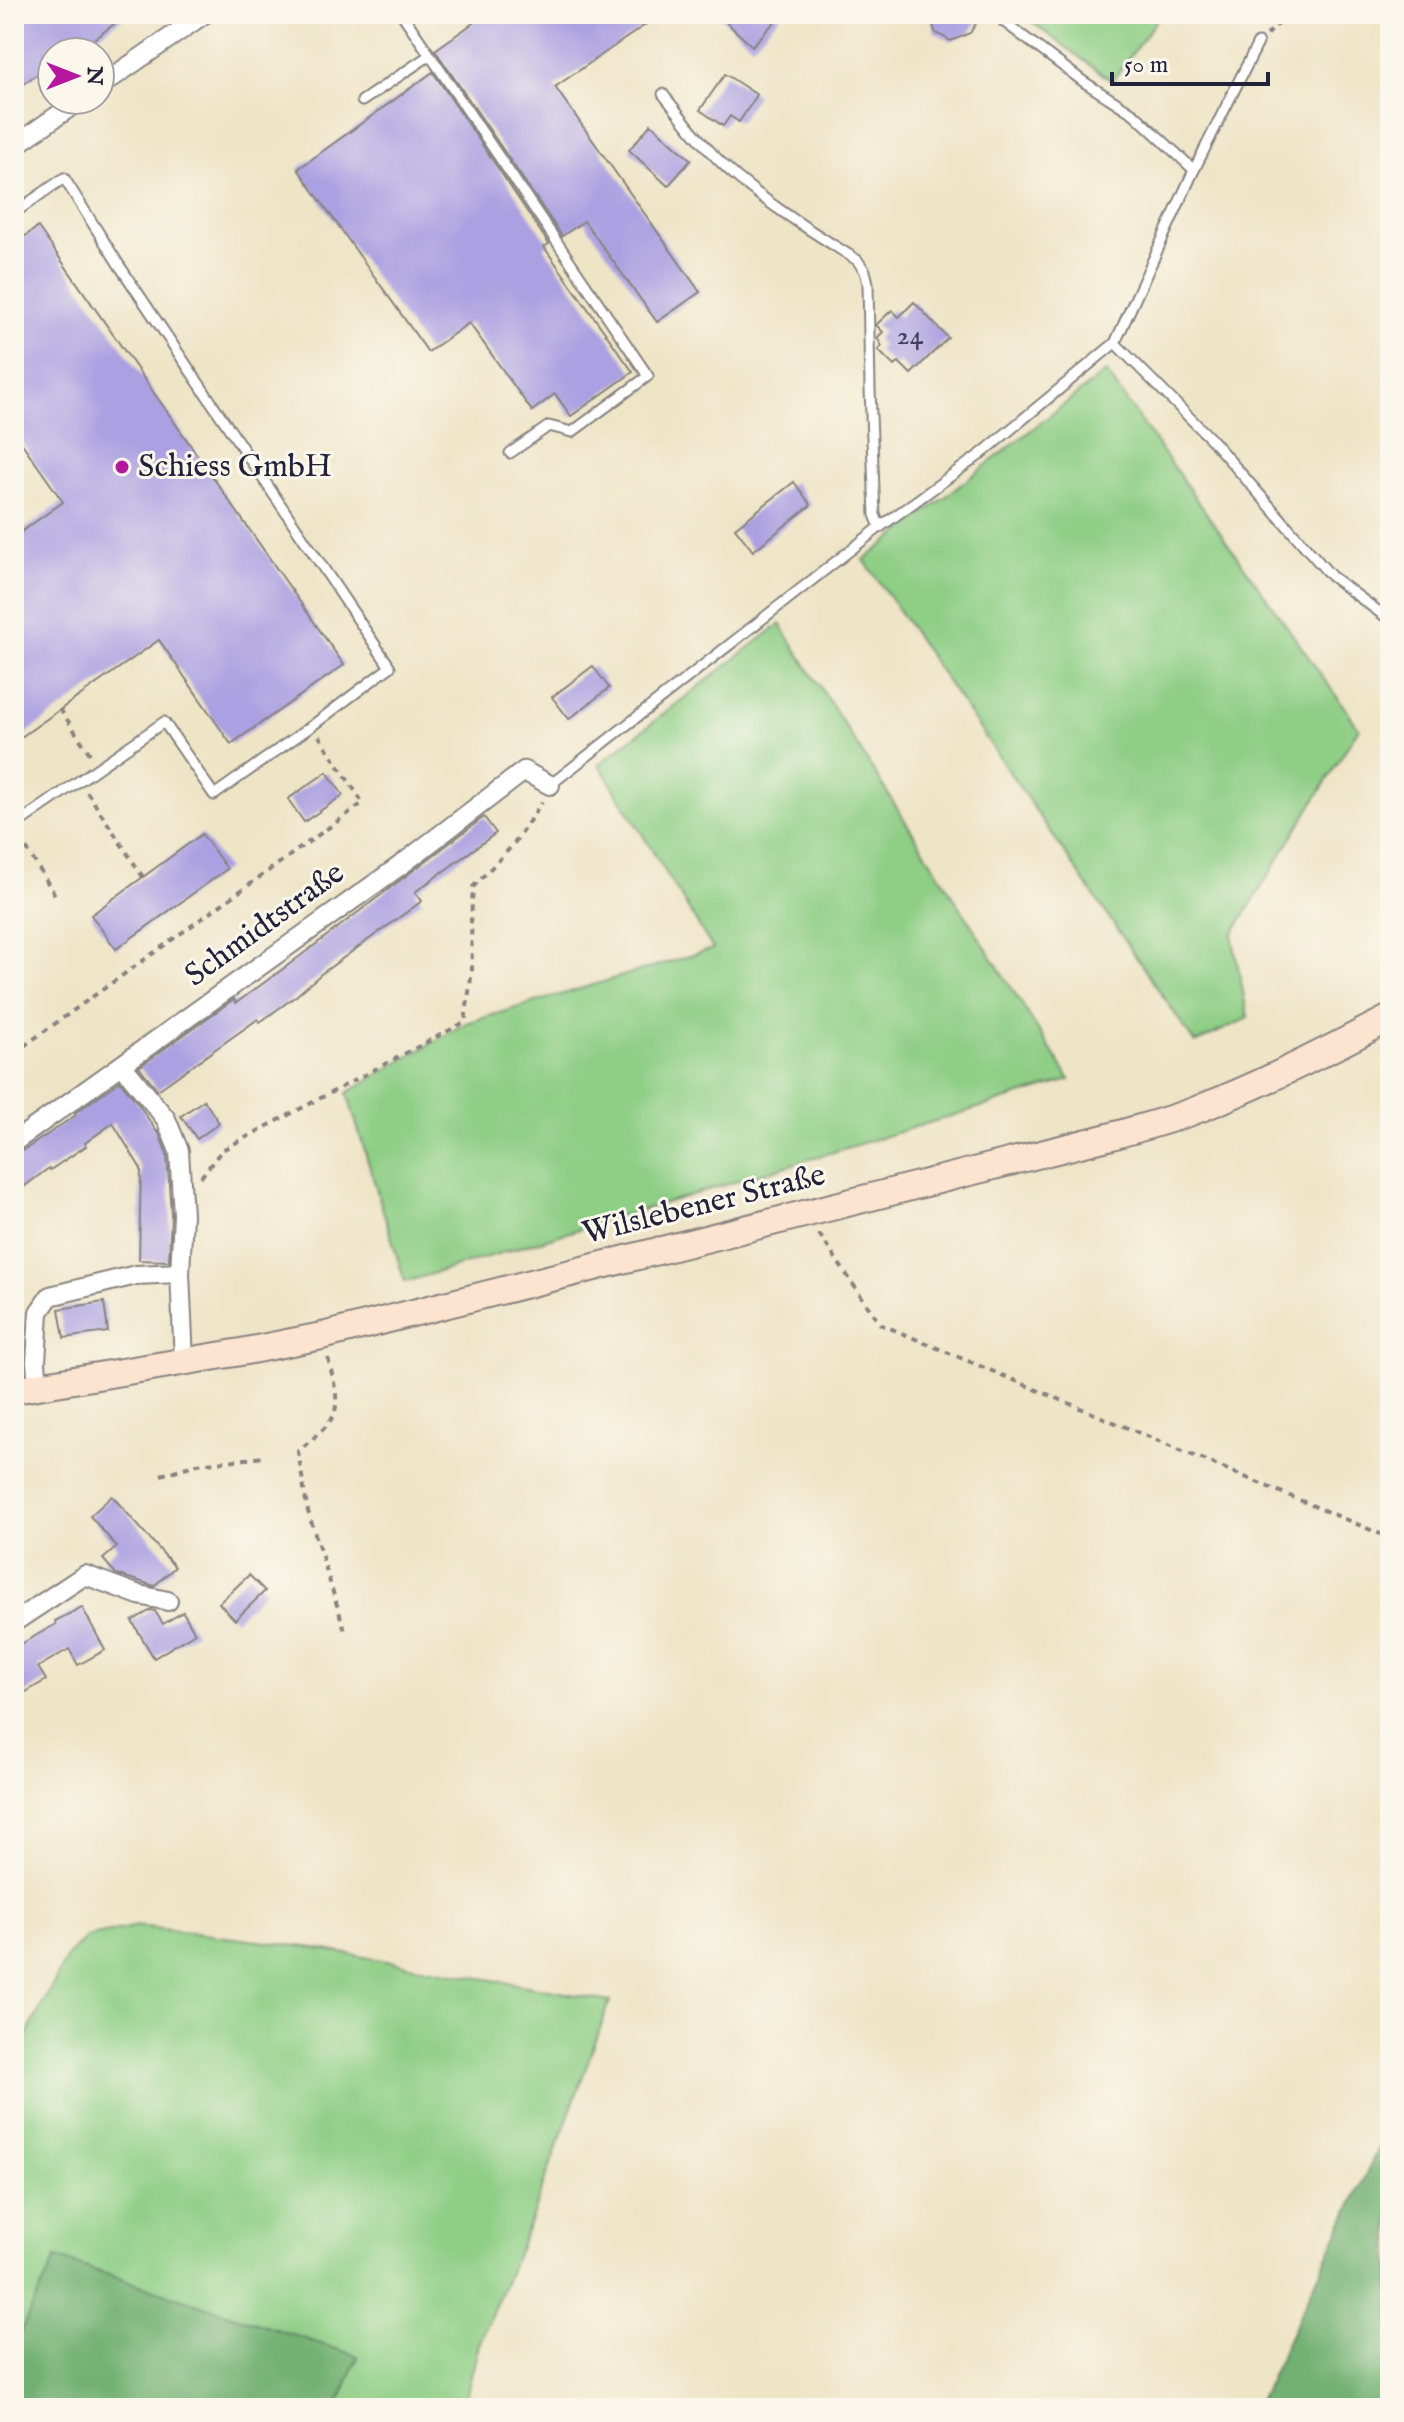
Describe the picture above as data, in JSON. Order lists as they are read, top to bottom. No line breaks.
{"streets":{"street":["Schmidtstraße","Wilslebener Straße"]},"places":["Schiess GmbH"],"house_numbers":["24"],"scale_bar":"50 m","north":"right"}
